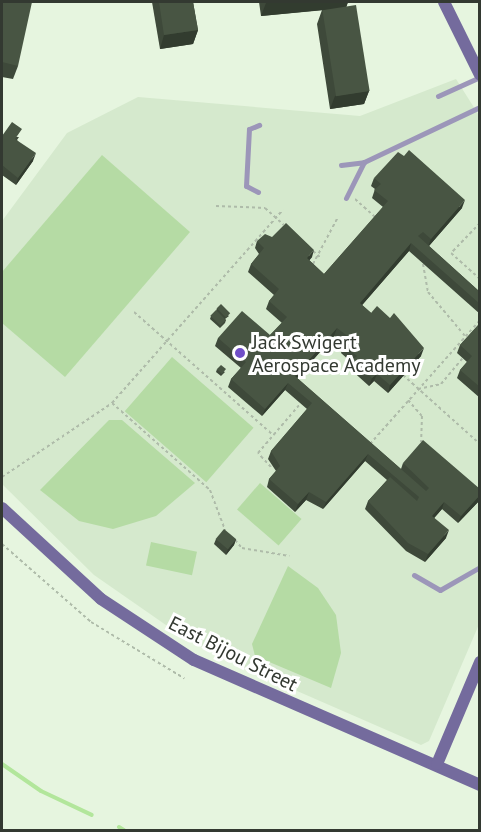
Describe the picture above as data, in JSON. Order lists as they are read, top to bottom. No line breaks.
{"streets":{"street":["East Bijou Street"]},"places":["Jack Swigert Aerospace Academy"]}
